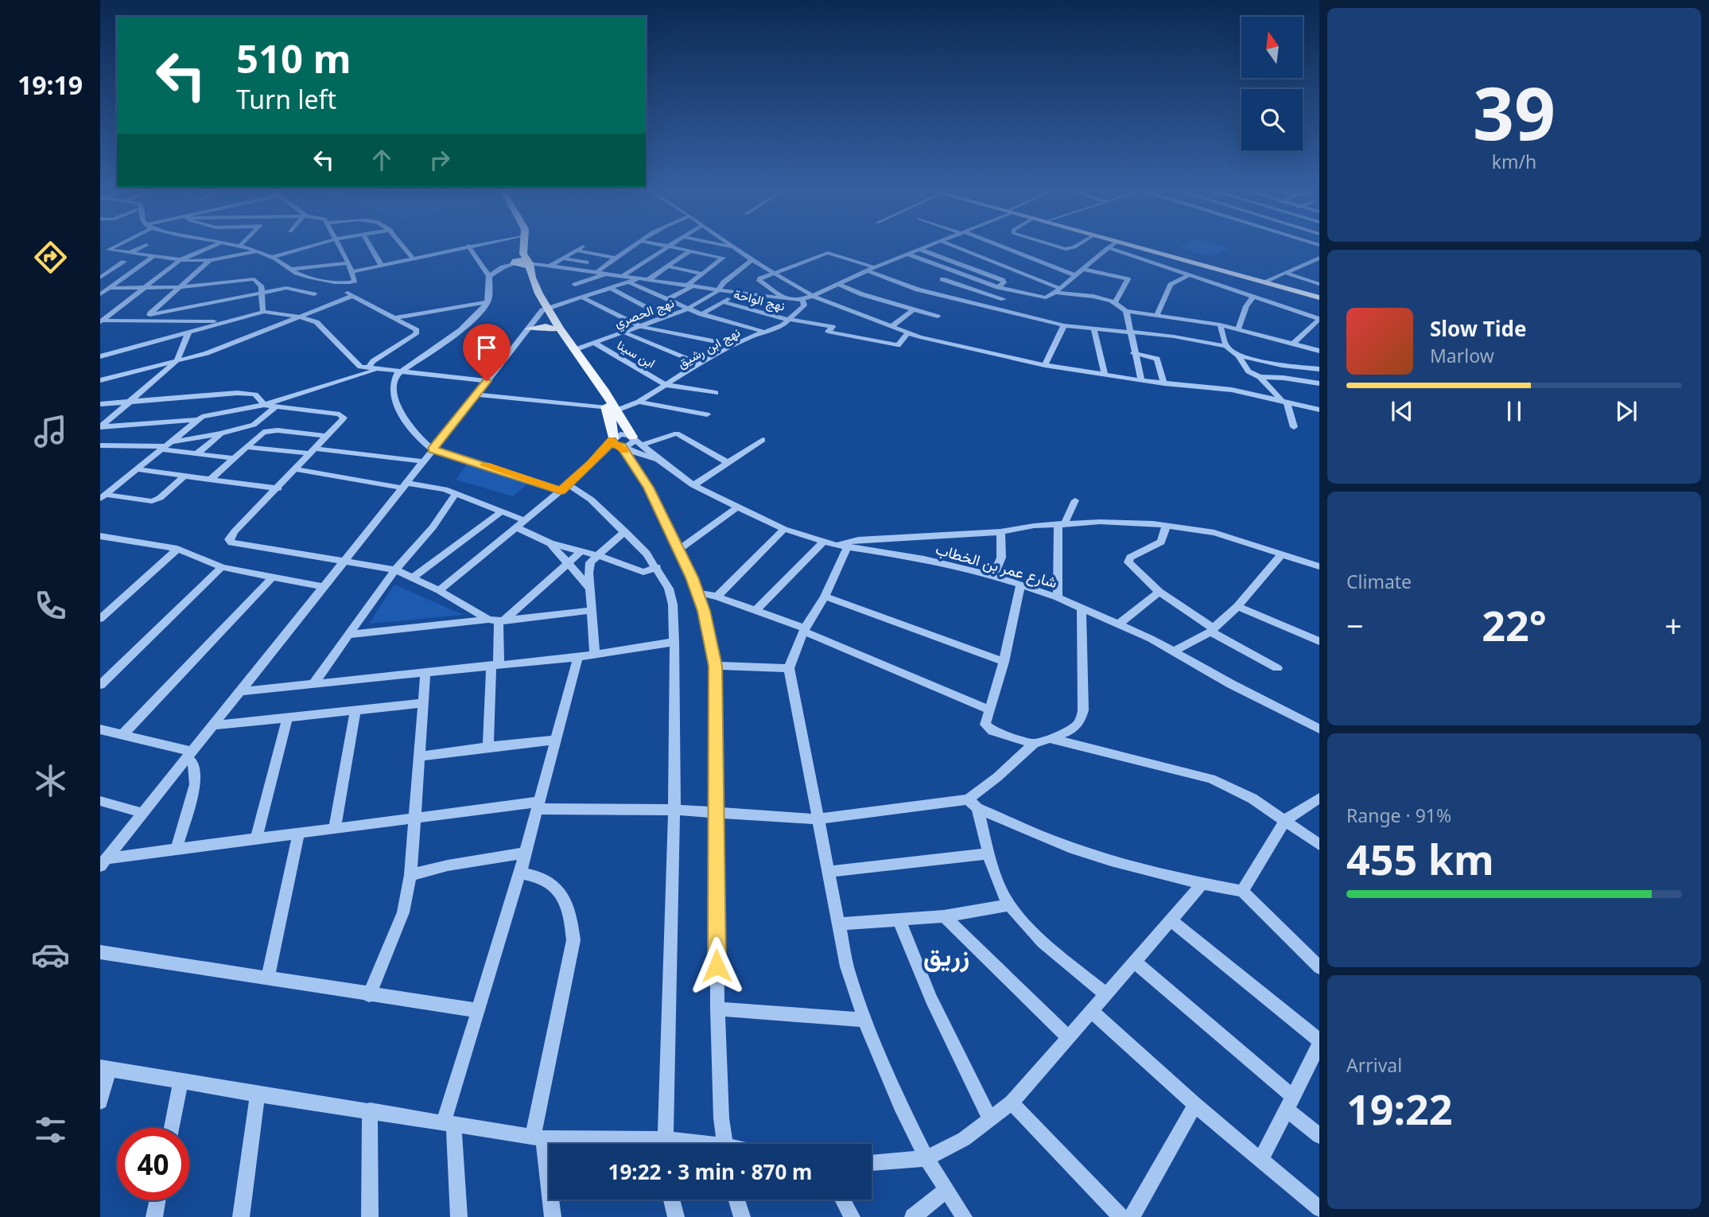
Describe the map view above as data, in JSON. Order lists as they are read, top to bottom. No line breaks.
{"streets":{"street":["نهج الواحة","نهج الحصري","نهج ابن رشيق","ابن سينا","شارع عمر بن الخطاب"]},"crossings":[["نهج الواحة","نهج ابن رشيق"],["نهج الحصري","ابن سينا"],["نهج ابن رشيق","ابن سينا"]],"districts":["زريق"],"north":"top","page":{"tabs":"19:19","tile":[["39","km/h"],"Climate",["Range · 91%","455 km"],["Arrival","19:22"]],"turn":["510 m","Turn left"],"song":["Slow Tide","Marlow"],"heat":["−","22°","+"],"limit":"40","trip":"19:22 · 3 min · 870 m"}}
